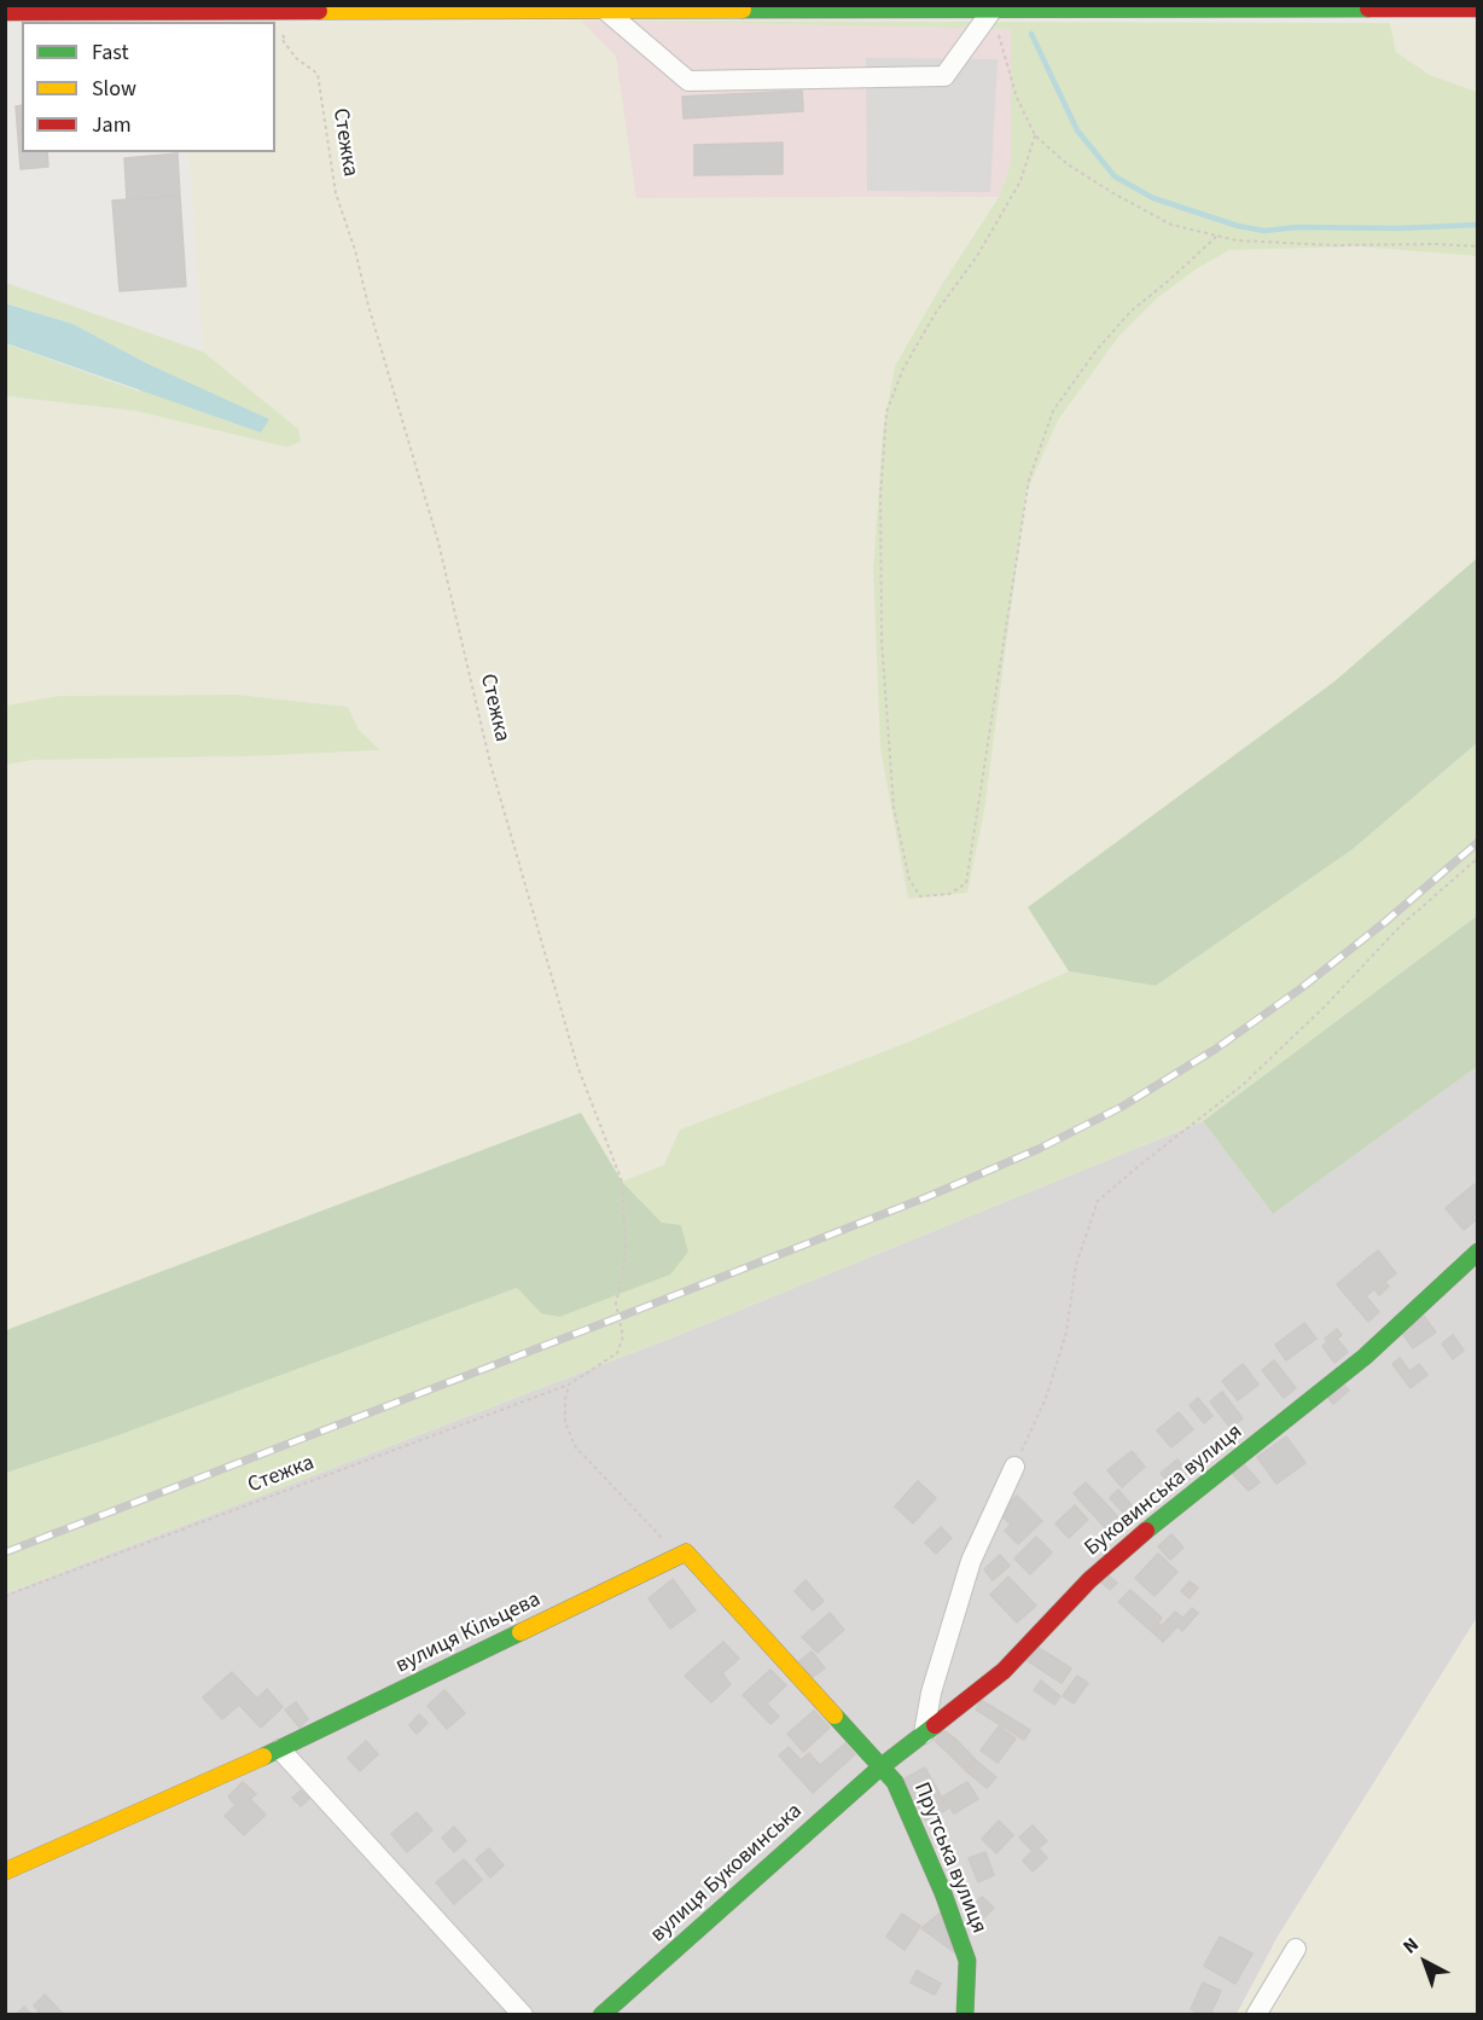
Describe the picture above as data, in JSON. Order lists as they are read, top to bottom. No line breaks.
{"streets":{"street":["Буковинська вулиця","вулиця Кільцева","Прутська вулиця","вулиця Буковинська"],"path":["Стежка"]},"crossings":[["Буковинська вулиця","Прутська вулиця"],["Буковинська вулиця","вулиця Буковинська"],["Прутська вулиця","вулиця Буковинська"]],"legend":["Fast","Slow","Jam"],"north":"top left"}
